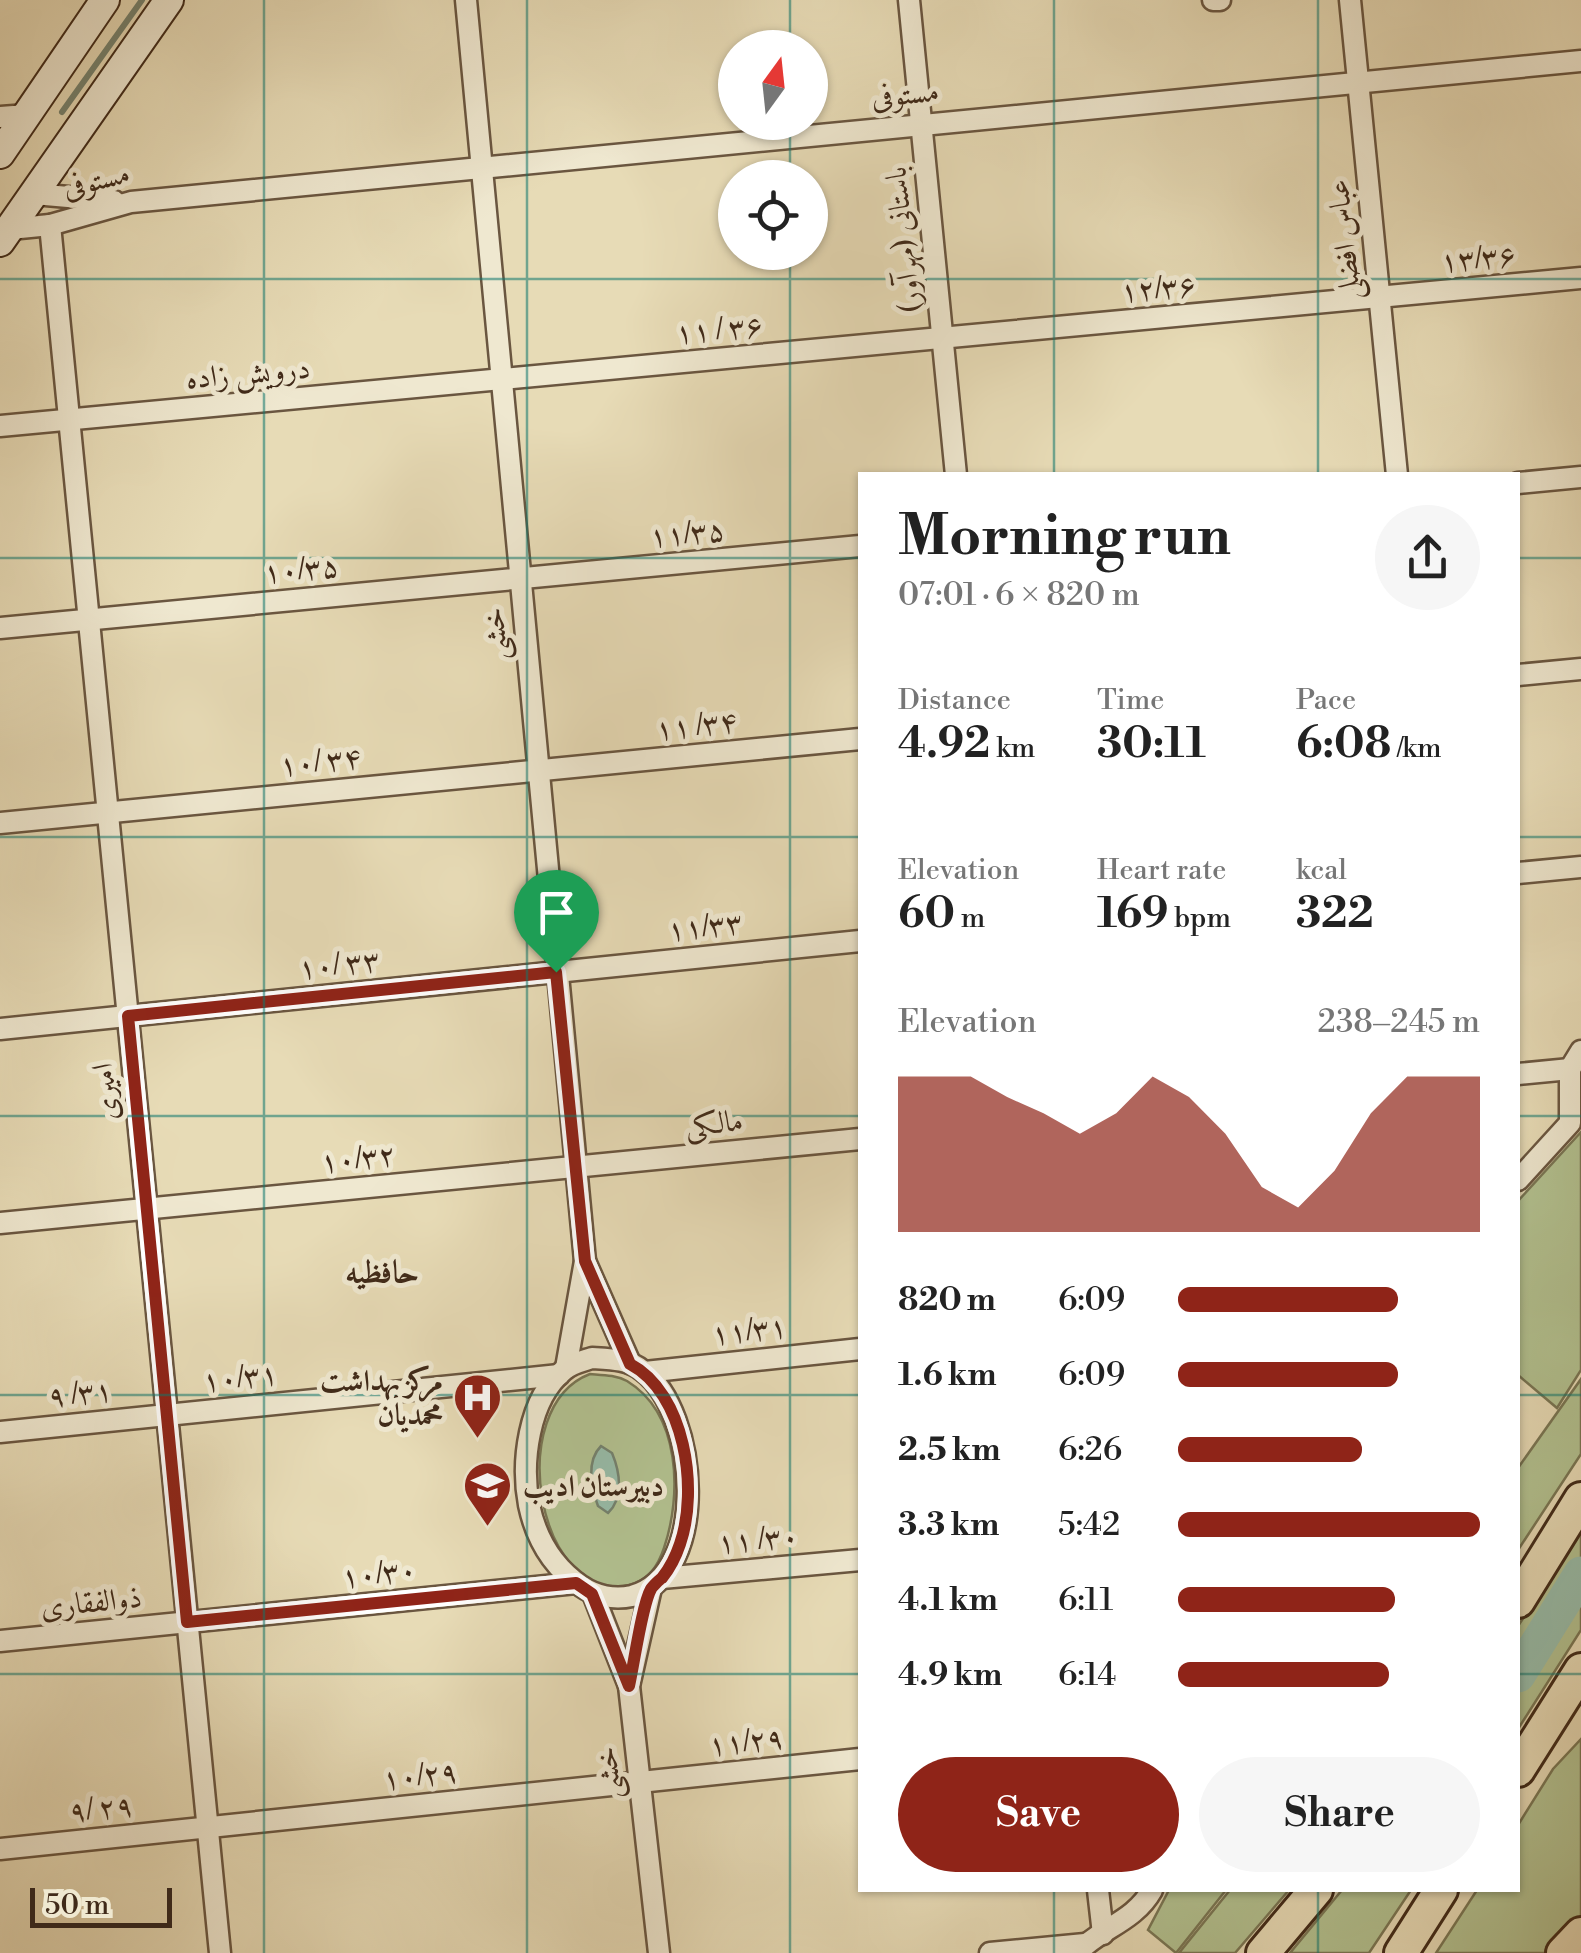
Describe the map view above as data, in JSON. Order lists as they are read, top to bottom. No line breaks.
{"streets":{"street":["مستوفی","باستانی (مهرآور)","عباس افضلی","۱۳/۳۶","۱۲/۳۶","۱۱ / ۳۶","درویش زاده","۱۱/۳۵","۱۰/۳۵","خشی","۱۱ /۳۴","۱۰/ ۳۴","۱۱/۳۳","۱۰/ ۳۳","امیری","مالکی","۱۰/۳۲","۱۱/۳۱","۱۰/۳۱","۹ /۳۱","۱۱ /۳۰","۱۰/۳۰","ذوالفقاری","۱۱/۲۹","۱۰/۲۹","۹/ ۲۹"]},"crossings":[["مستوفی","باستانی (مهرآور)"],["مستوفی","عباس افضلی"],["مستوفی","خشی"],["مستوفی","امیری"],["باستانی (مهرآور)","۱۲/۳۶"],["باستانی (مهرآور)","۱۱ / ۳۶"],["عباس افضلی","۱۳/۳۶"],["عباس افضلی","۱۲/۳۶"],["۱۳/۳۶","۱۲/۳۶"],["۱۲/۳۶","۱۱ / ۳۶"],["۱۱ / ۳۶","درویش زاده"],["۱۱ / ۳۶","خشی"],["درویش زاده","خشی"],["درویش زاده","امیری"],["۱۱/۳۵","۱۰/۳۵"],["۱۱/۳۵","خشی"],["۱۰/۳۵","خشی"],["۱۰/۳۵","امیری"],["خشی","۱۱ /۳۴"],["خشی","۱۰/ ۳۴"],["خشی","۱۱/۳۳"],["خشی","۱۰/ ۳۳"],["خشی","مالکی"],["خشی","۱۰/۳۲"],["خشی","۱۱/۳۱"],["خشی","۱۰/۳۱"],["خشی","۱۱ /۳۰"],["خشی","۱۰/۳۰"],["خشی","۱۱/۲۹"],["خشی","۱۰/۲۹"],["۱۱ /۳۴","۱۰/ ۳۴"],["۱۰/ ۳۴","امیری"],["۱۱/۳۳","۱۰/ ۳۳"],["۱۰/ ۳۳","امیری"],["امیری","۱۰/۳۲"],["امیری","۱۰/۳۱"],["امیری","۹ /۳۱"],["امیری","۱۰/۳۰"],["امیری","ذوالفقاری"],["امیری","۱۰/۲۹"],["امیری","۹/ ۲۹"],["مالکی","۱۰/۳۲"],["۱۱/۳۱","۱۰/۳۱"],["۱۱/۳۱","۱۱ /۳۰"],["۱۱/۳۱","۱۰/۳۰"],["۱۰/۳۱","۹ /۳۱"],["۱۰/۳۱","۱۱ /۳۰"],["۱۰/۳۱","۱۰/۳۰"],["۱۱ /۳۰","۱۰/۳۰"],["۱۰/۳۰","ذوالفقاری"],["۱۱/۲۹","۱۰/۲۹"],["۱۰/۲۹","۹/ ۲۹"]],"districts":["حافظیه"],"places":{"hospital":["مرکز بهداشت محمدیان"],"school or university":["دبیرستان ادیب"]},"scale_bar":"50 m","north":"top","page":{"heading":["Morning run","07:01 · 6 × 820 m"],"stats":[["Distance","4.92 km"],["Time","30:11"],["Pace","6:08 /km"],["Elevation","60 m"],["Heart rate","169 bpm"],["kcal","322"]],"chart":["Elevation","238–245 m"],"list":[{"name":"820 m","note":"6:09"},{"name":"1.6 km","note":"6:09"},{"name":"2.5 km","note":"6:26"},{"name":"3.3 km","note":"5:42"},{"name":"4.1 km","note":"6:11"},{"name":"4.9 km","note":"6:14"}],"buttons":["Save","Share"],"scale":"50 m"}}
